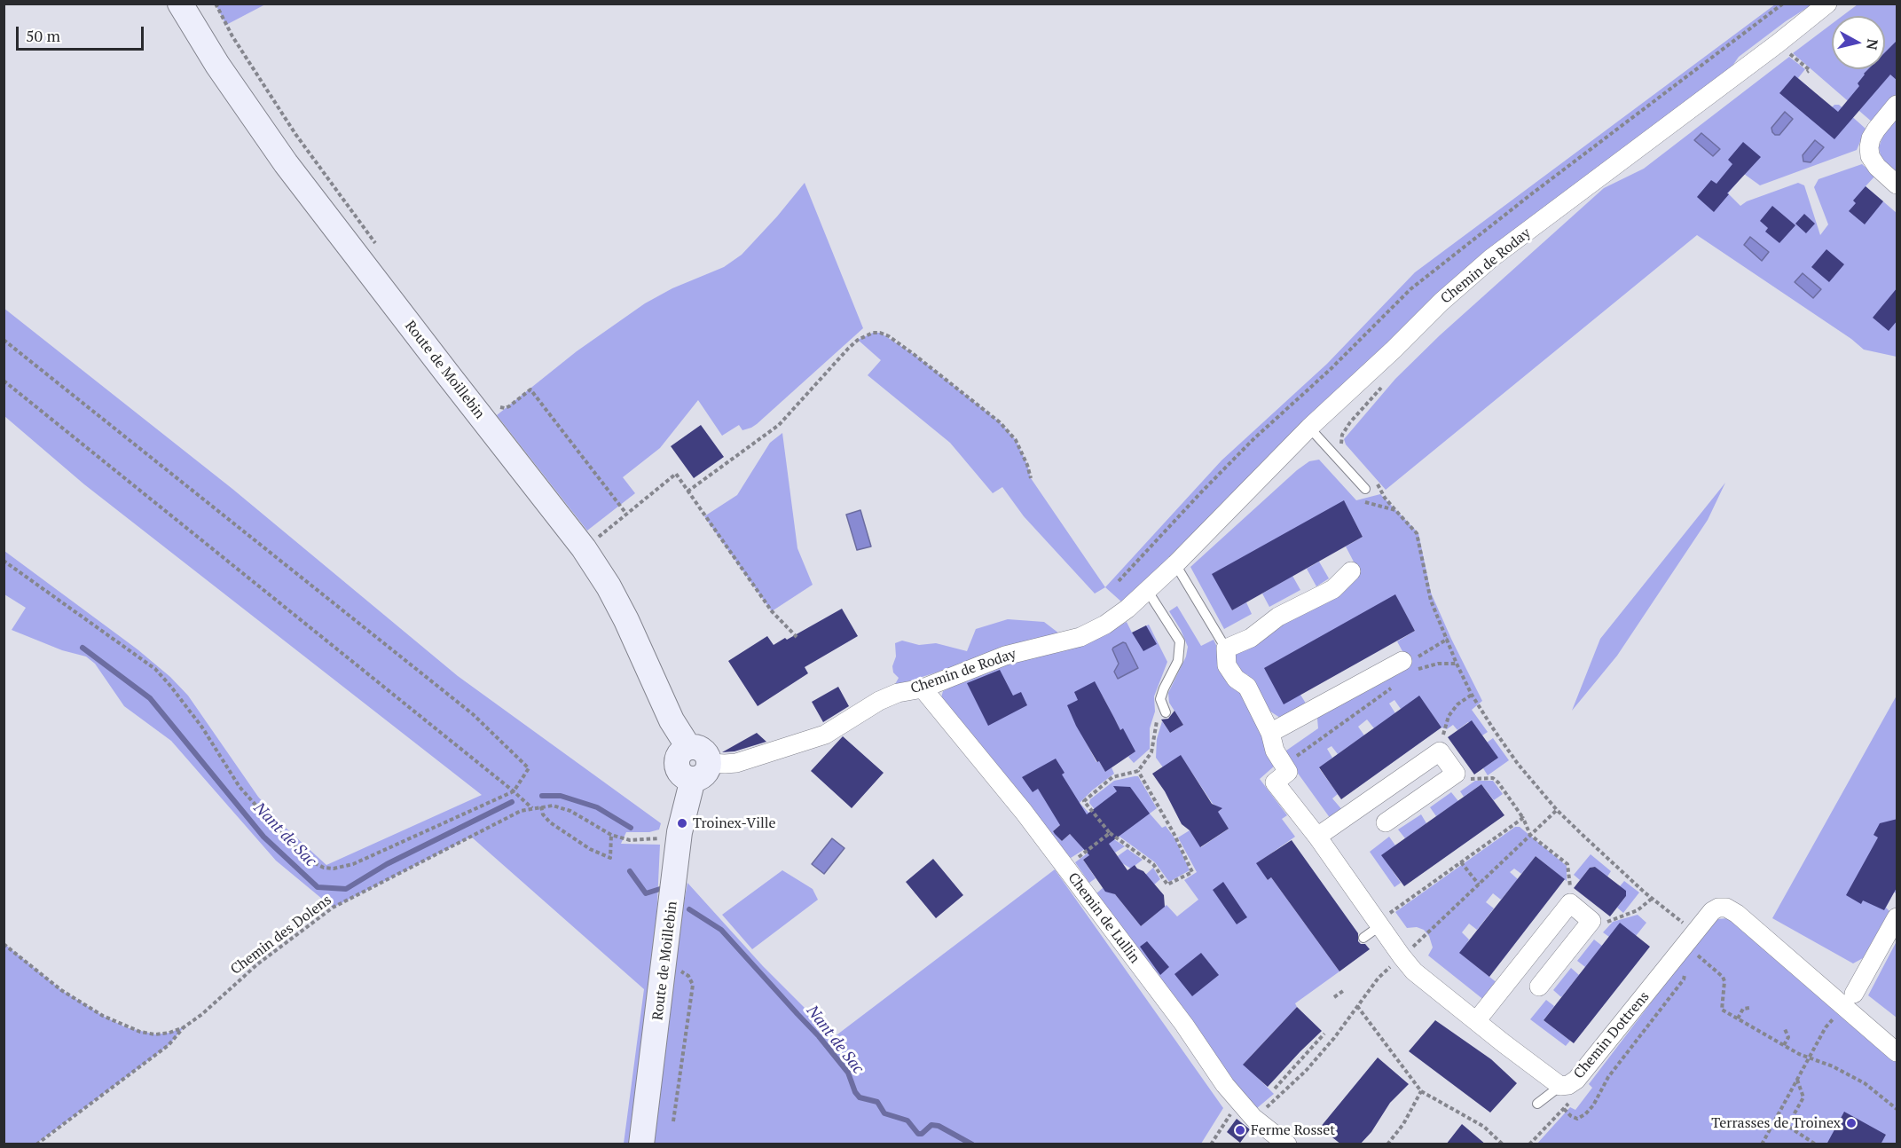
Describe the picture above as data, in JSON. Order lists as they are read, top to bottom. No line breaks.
{"streets":{"street":["Chemin de Roday","Route de Moillebin","Chemin de Lullin","Chemin Dottrens"],"path":["Chemin des Dolens"]},"crossings":[["Chemin de Roday","Route de Moillebin"],["Chemin de Roday","Chemin de Lullin"],["Route de Moillebin","Chemin des Dolens"]],"water":["Nant de Sac"],"places":["Troinex-Ville","Terrasses de Troinex","Ferme Rosset"],"scale_bar":"50 m","north":"right"}
